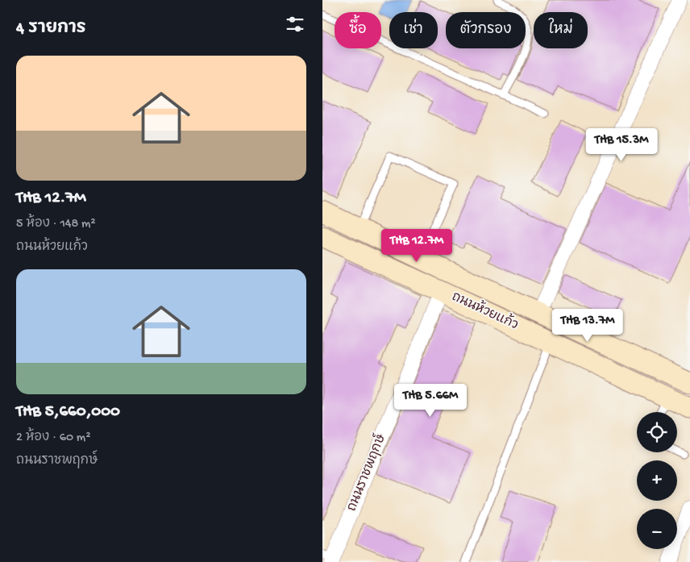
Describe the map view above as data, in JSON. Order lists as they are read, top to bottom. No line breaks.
{"streets":{"main road":["ถนนห้วยแก้ว","ถนนราชพฤกษ์"]},"crossings":[["ถนนห้วยแก้ว","ถนนราชพฤกษ์"]],"page":{"heading":"4 รายการ","chip":["ซื้อ","เช่า","ตัวกรอง","ใหม่"],"list":[{"name":"THB 12.7M","note":"5 ห้อง · 148 m² · ถนนห้วยแก้ว"},{"name":"THB 5,660,000","note":"2 ห้อง · 60 m² · ถนนราชพฤกษ์"}],"price":["THB 15.3M","THB 12.7M","THB 13.7M","THB 5.66M"],"map_buttons":["+","−"]}}
